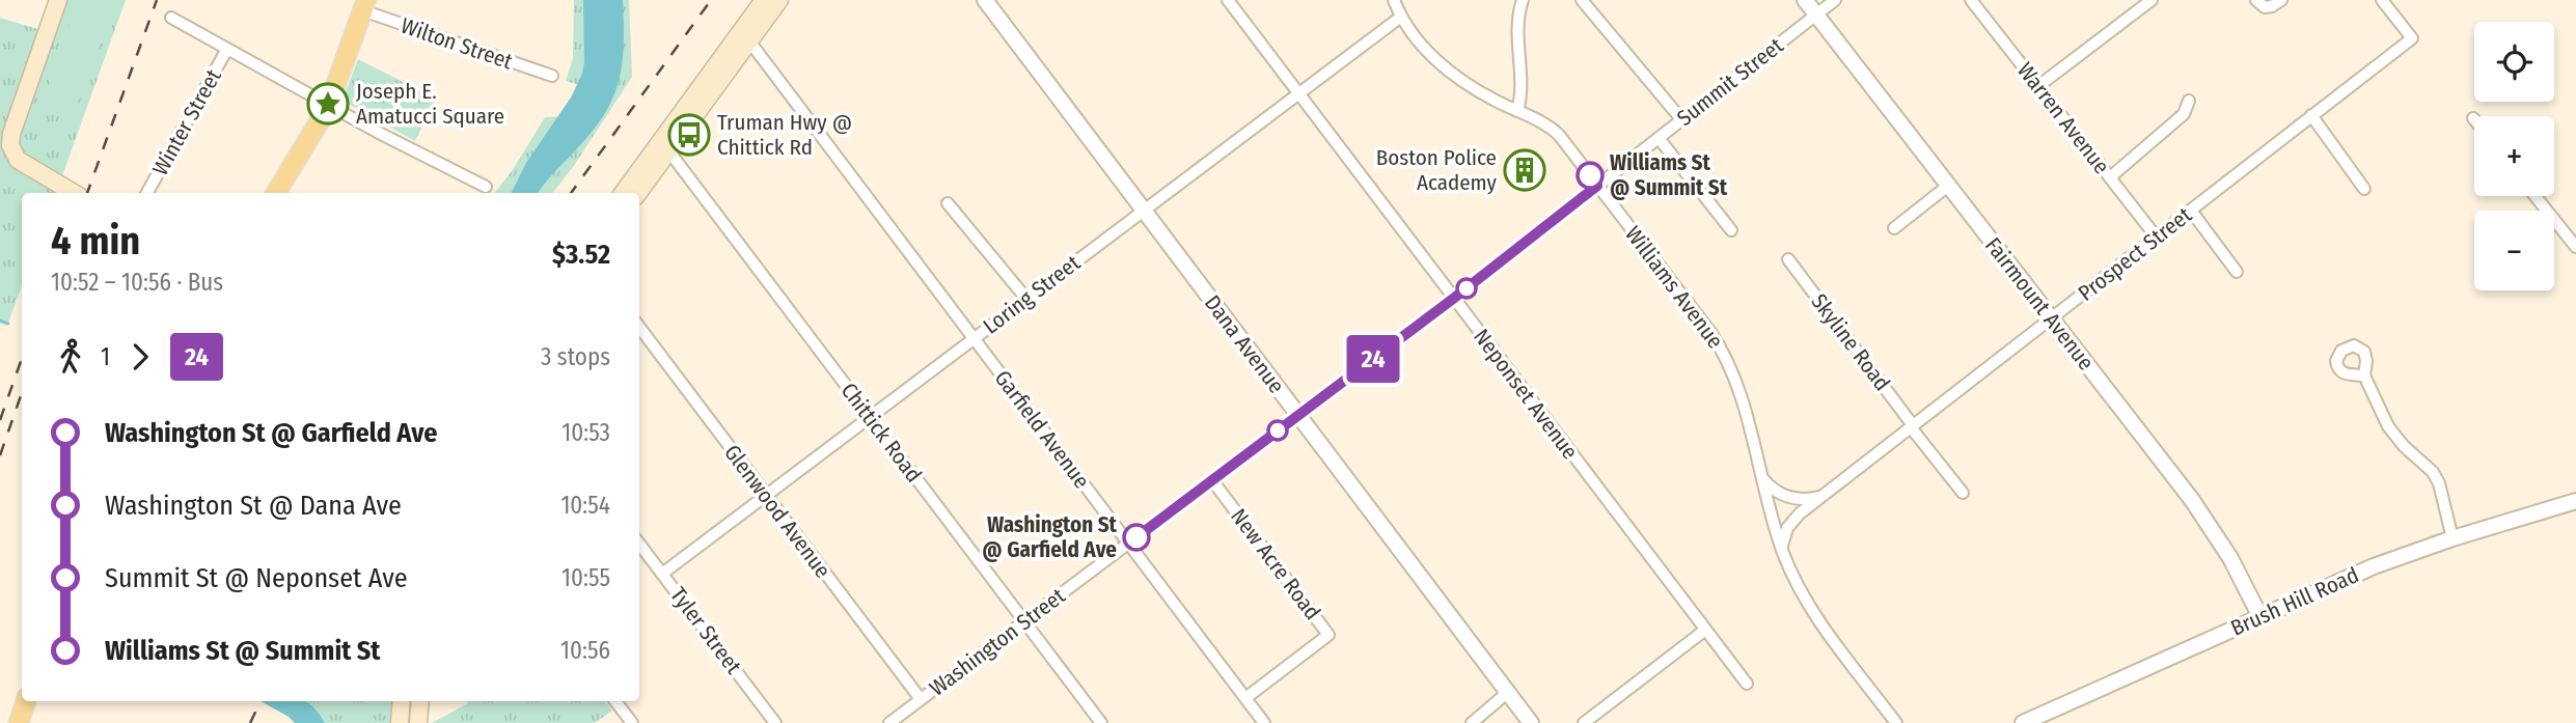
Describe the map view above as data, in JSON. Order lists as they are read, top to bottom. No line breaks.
{"streets":{"street":["Wilton Street","Summit Street","Warren Avenue","Winter Street","Prospect Street","Williams Avenue","Loring Street","Fairmount Avenue","Skyline Road","Dana Avenue","Neponset Avenue","Garfield Avenue","Chittick Road","Glenwood Avenue","New Acre Road","Brush Hill Road","Tyler Street","Washington Street"]},"crossings":[["Summit Street","Williams Avenue"],["Summit Street","Fairmount Avenue"],["Summit Street","Neponset Avenue"],["Summit Street","Washington Street"],["Warren Avenue","Prospect Street"],["Prospect Street","Williams Avenue"],["Prospect Street","Fairmount Avenue"],["Prospect Street","Skyline Road"],["Williams Avenue","Loring Street"],["Loring Street","Dana Avenue"],["Loring Street","Neponset Avenue"],["Loring Street","Garfield Avenue"],["Loring Street","Chittick Road"],["Loring Street","Glenwood Avenue"],["Loring Street","Tyler Street"],["Fairmount Avenue","Brush Hill Road"],["Dana Avenue","Washington Street"],["Neponset Avenue","Washington Street"],["Garfield Avenue","New Acre Road"],["Garfield Avenue","Washington Street"],["Chittick Road","Washington Street"],["Glenwood Avenue","Washington Street"],["New Acre Road","Washington Street"]],"places":{"place":["Joseph E. Amatucci Square"],"bus stop":["Truman Hwy @ Chittick Rd"],"building":["Boston Police Academy"],"other":["Williams St @ Summit St","Washington St @ Garfield Ave"]},"lines":["bus line 24"],"page":{"on_map":"24","map_buttons":["+","−"],"heading":["4 min","10:52 – 10:56 · Bus","$3.52"],"legs":["1","24","3 stops"],"list":[{"name":"Washington St @ Garfield Ave","value":"10:53"},{"name":"Washington St @ Dana Ave","value":"10:54"},{"name":"Summit St @ Neponset Ave","value":"10:55"},{"name":"Williams St @ Summit St","value":"10:56"}]}}
